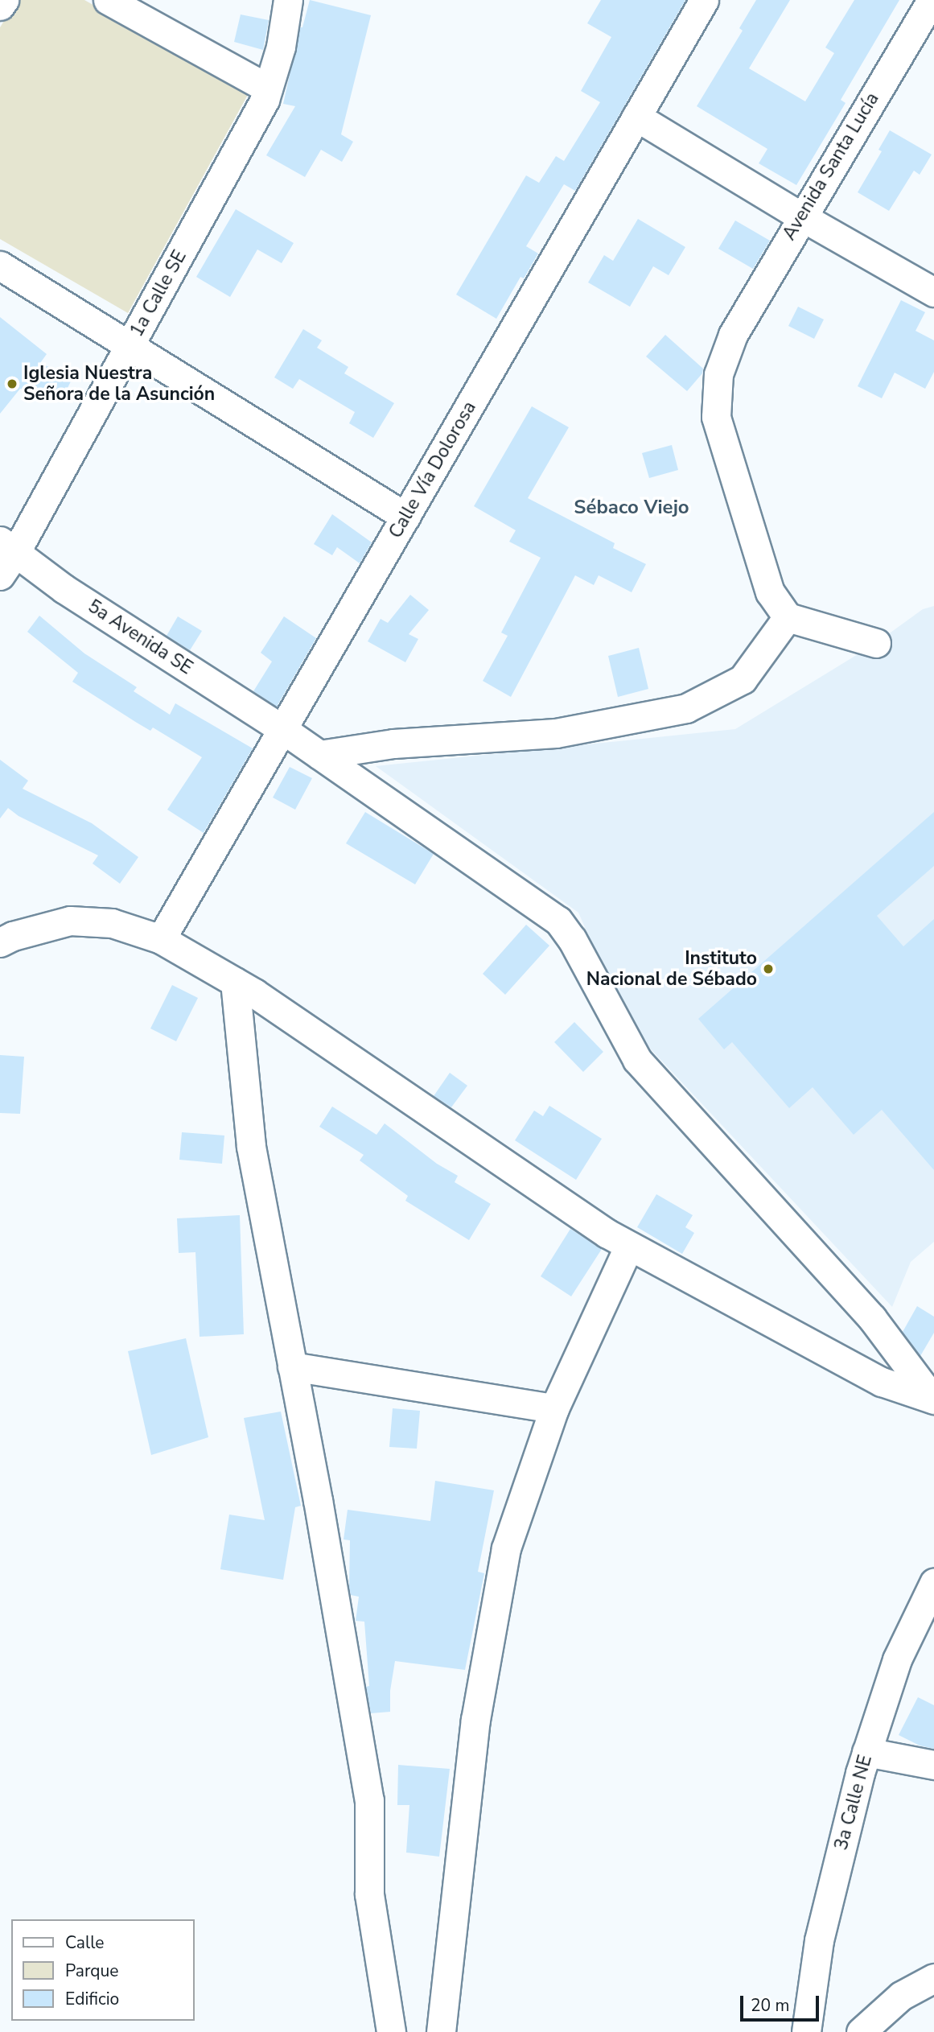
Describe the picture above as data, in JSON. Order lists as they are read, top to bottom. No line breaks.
{"streets":{"street":["Avenida Santa Lucía","1a Calle SE","Calle Vía Dolorosa","5a Avenida SE","3a Calle NE"]},"crossings":[["1a Calle SE","5a Avenida SE"],["Calle Vía Dolorosa","5a Avenida SE"]],"districts":["Sébaco Viejo"],"places":["Iglesia Nuestra Señora de la Asunción","Instituto Nacional de Sébado"],"legend":["Calle","Parque","Edificio"],"scale_bar":"20 m"}
